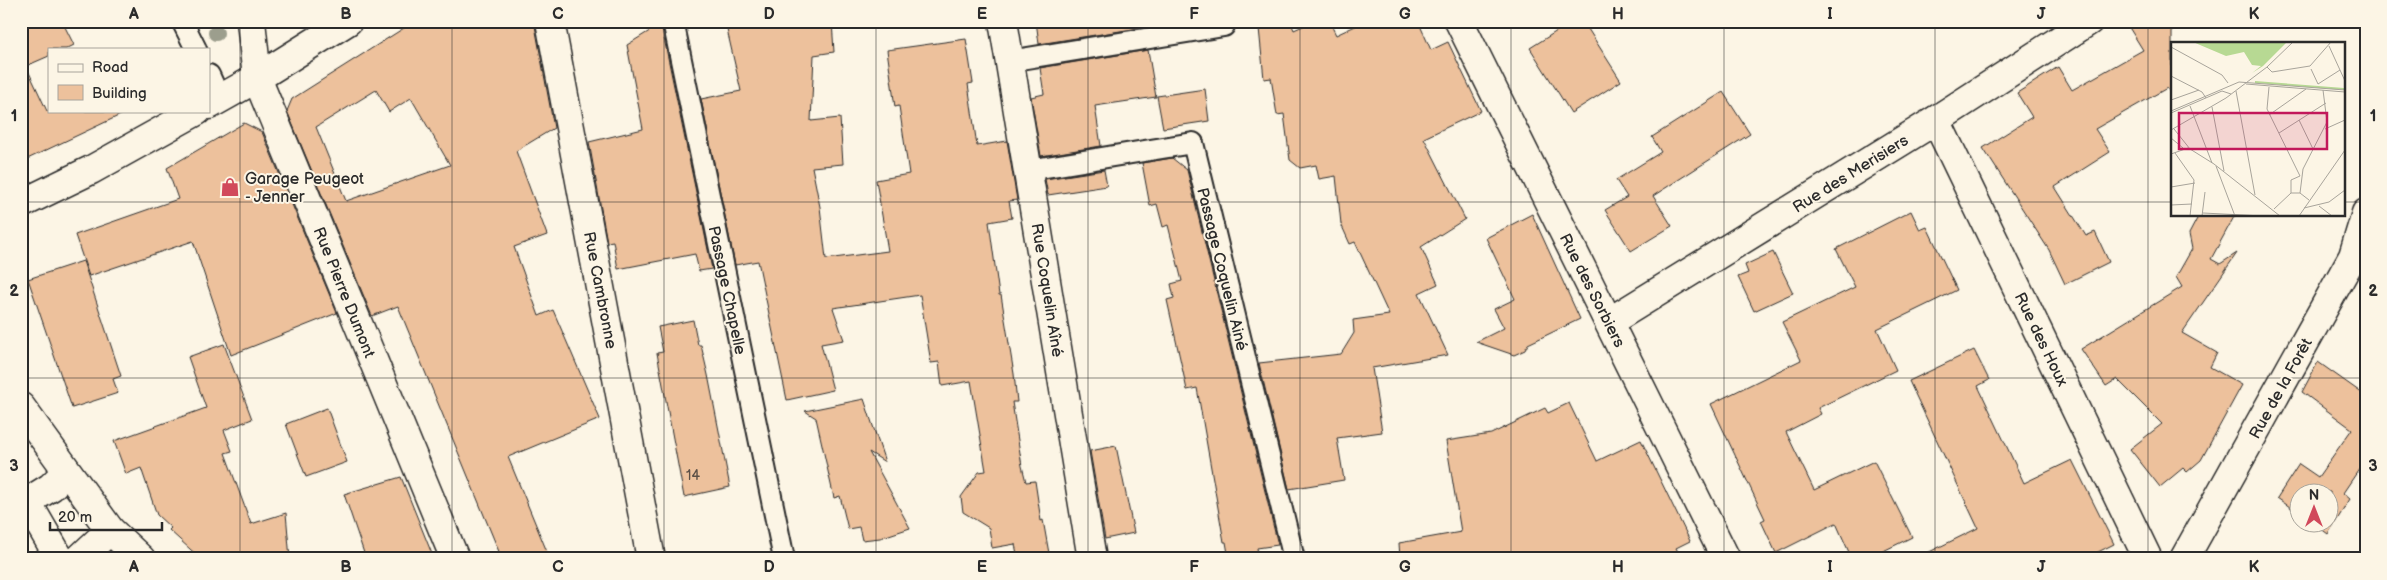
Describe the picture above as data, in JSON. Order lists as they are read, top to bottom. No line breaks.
{"streets":{"street":["Rue des Merisiers","Rue Cambronne","Rue Coquelin Aîné","Rue des Sorbiers","Rue Pierre Dumont","Rue des Houx","Rue de la Forêt"],"lane":["Passage Coquelin Ainé","Passage Chapelle"]},"crossings":[["Rue des Merisiers","Rue des Sorbiers"],["Rue des Merisiers","Rue des Houx"],["Passage Coquelin Ainé","Rue Coquelin Aîné"]],"places":{"shop":["Garage Peugeot - Jenner"]},"house_numbers":["14"],"legend":["Road","Building"],"scale_bar":"20 m","north":"top","grid":{"columns":["A","B","C","D","E","F","G","H","I","J","K"],"rows":["1","2","3"]}}
